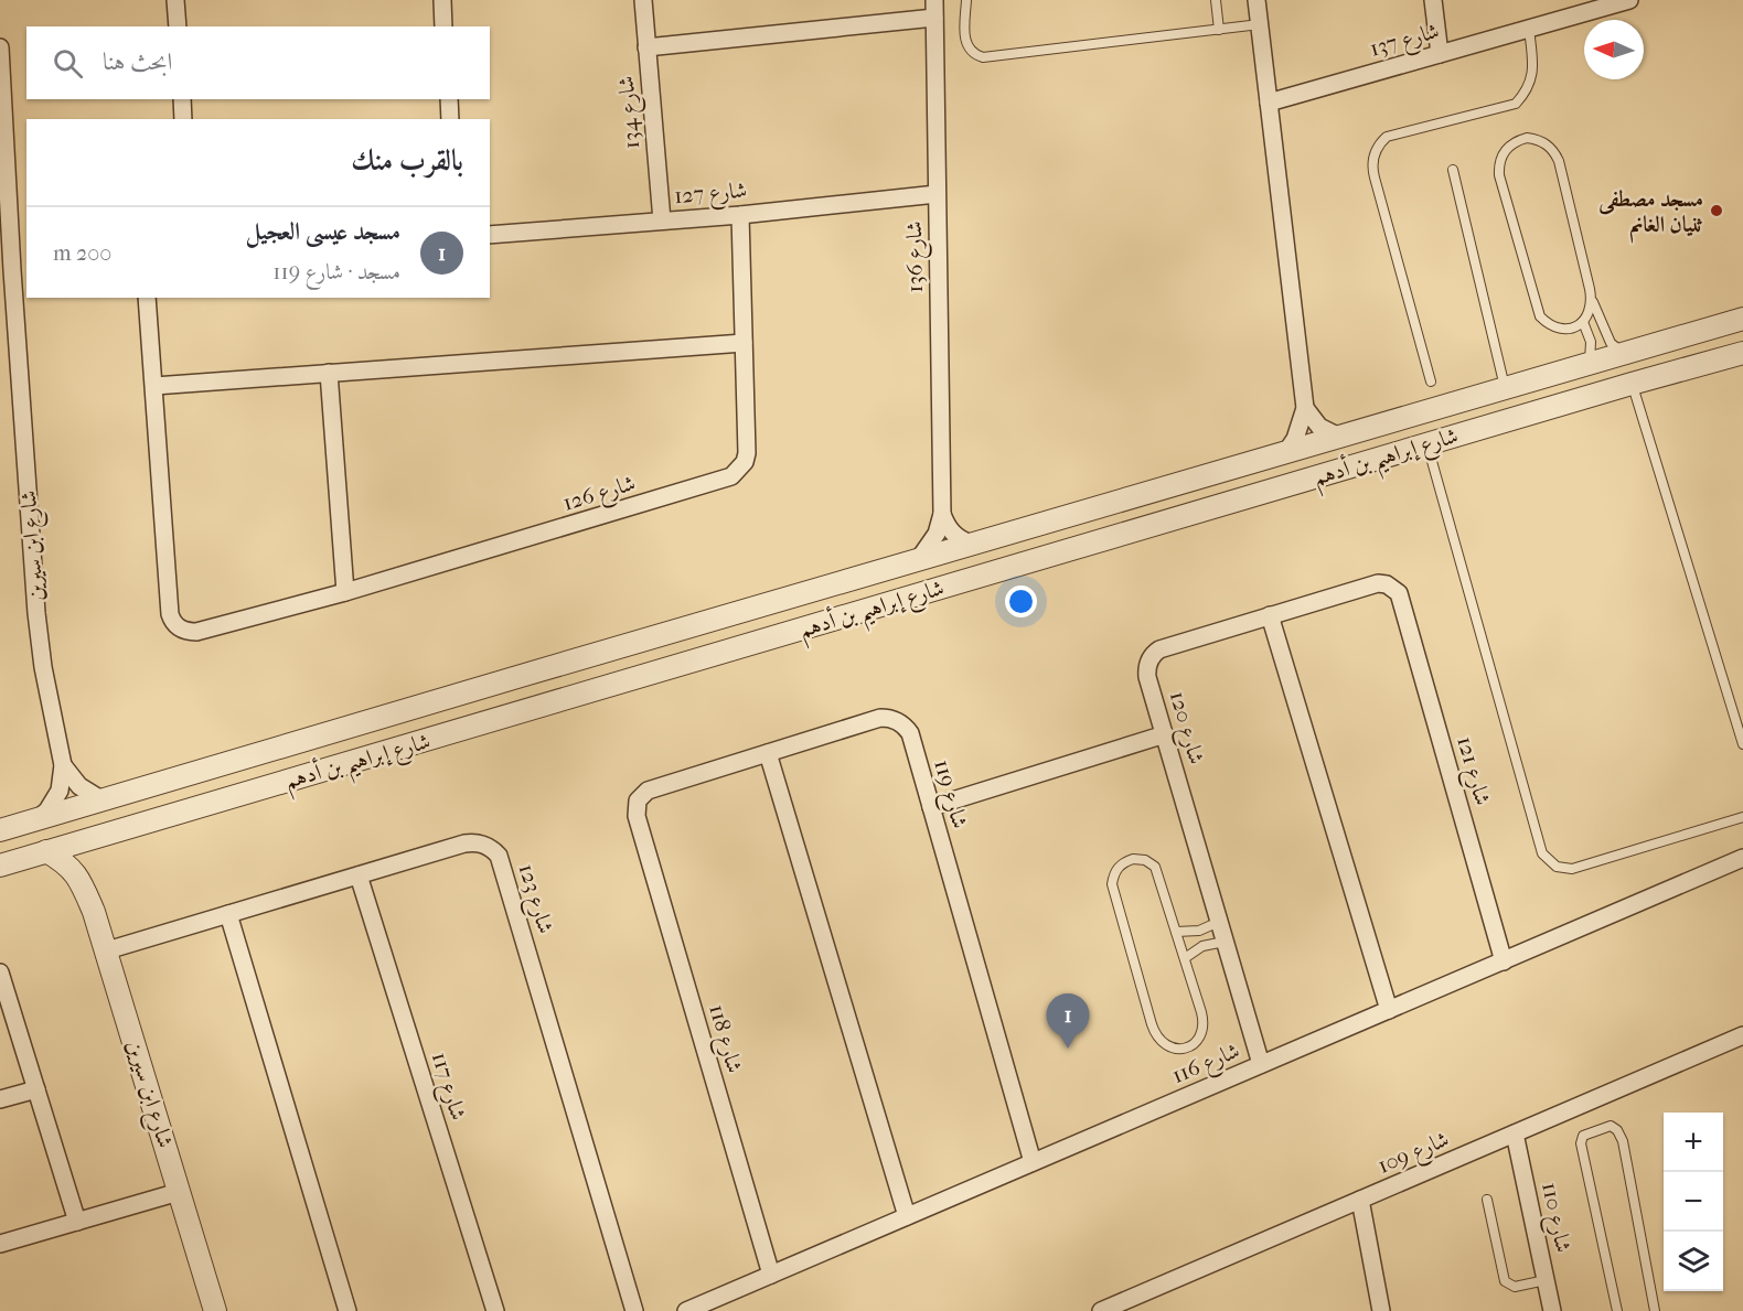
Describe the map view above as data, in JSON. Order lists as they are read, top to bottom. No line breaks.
{"streets":{"street":["شارع 137","شارع 134","شارع 127","شارع 136","شارع إبراهيم بن أدهم","شارع 126","شارع ابن سيرين","شارع 120","شارع 121","شارع 119","شارع 123","شارع 118","شارع 116","شارع 117","شارع 109","شارع 110"]},"crossings":[["شارع 134","شارع 127"],["شارع 127","شارع 136"],["شارع 127","شارع 126"],["شارع 136","شارع إبراهيم بن أدهم"],["شارع إبراهيم بن أدهم","شارع ابن سيرين"],["شارع ابن سيرين","شارع 123"],["شارع 120","شارع 121"],["شارع 120","شارع 116"],["شارع 121","شارع 116"],["شارع 119","شارع 118"],["شارع 119","شارع 116"],["شارع 123","شارع 117"],["شارع 118","شارع 116"],["شارع 109","شارع 110"]],"places":["مسجد مصطفى ثنيان الغانم"],"north":"left","page":{"search":"ابحث هنا","heading":"بالقرب منك","list":[{"mark":"1","name":"مسجد عيسى العجيل","note":"مسجد · شارع 119","value":"200 m"}],"pins":"1","map_buttons":["+","−"]}}
